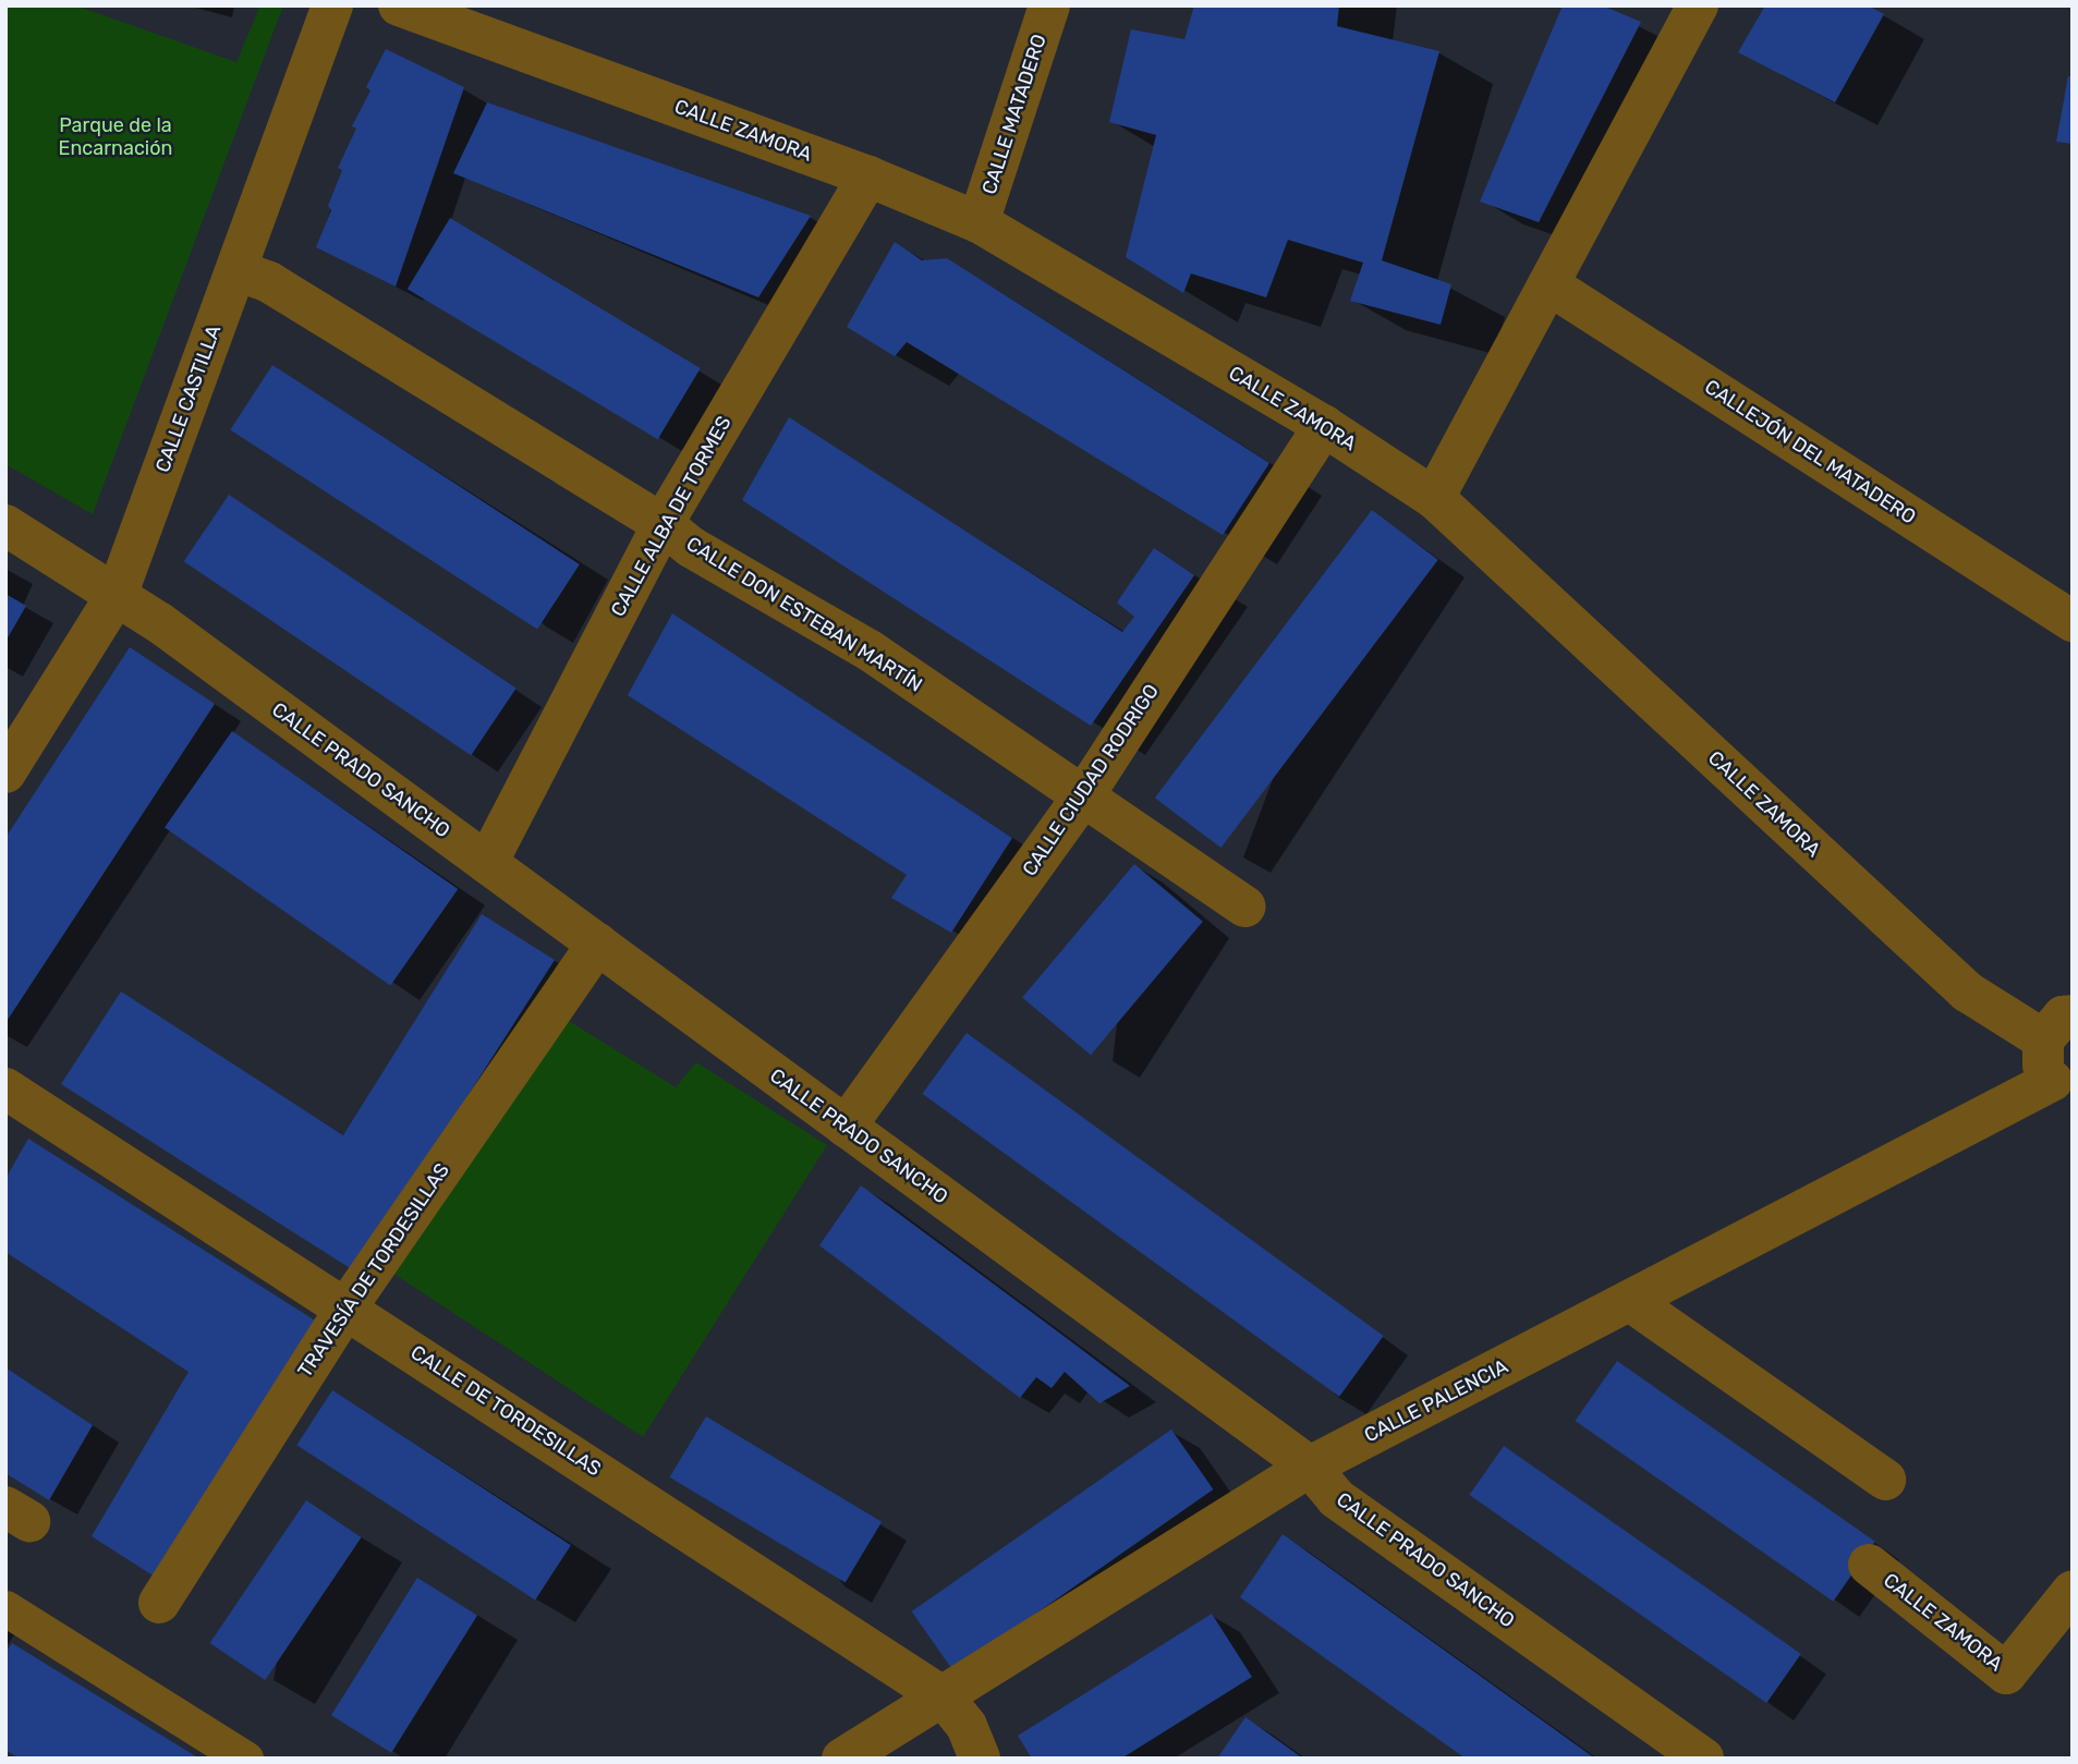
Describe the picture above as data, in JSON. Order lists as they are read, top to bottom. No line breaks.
{"streets":{"street":["CALLE MATADERO","CALLE ZAMORA","CALLE CASTILLA","CALLEJÓN DEL MATADERO","CALLE ALBA DE TORMES","CALLE DON ESTEBAN MARTÍN","CALLE PRADO SANCHO","CALLE CIUDAD RODRIGO","TRAVESÍA DE TORDESILLAS","CALLE PALENCIA","CALLE DE TORDESILLAS"]},"crossings":[["CALLE MATADERO","CALLE ZAMORA"],["CALLE ZAMORA","CALLE ALBA DE TORMES"],["CALLE ZAMORA","CALLE CIUDAD RODRIGO"],["CALLE CASTILLA","CALLE DON ESTEBAN MARTÍN"],["CALLE CASTILLA","CALLE PRADO SANCHO"],["CALLE ALBA DE TORMES","CALLE DON ESTEBAN MARTÍN"],["CALLE ALBA DE TORMES","CALLE PRADO SANCHO"],["CALLE DON ESTEBAN MARTÍN","CALLE CIUDAD RODRIGO"],["CALLE PRADO SANCHO","CALLE CIUDAD RODRIGO"],["CALLE PRADO SANCHO","TRAVESÍA DE TORDESILLAS"],["CALLE PRADO SANCHO","CALLE PALENCIA"],["TRAVESÍA DE TORDESILLAS","CALLE DE TORDESILLAS"],["CALLE PALENCIA","CALLE DE TORDESILLAS"]],"parks":["Parque de la Encarnación"]}
